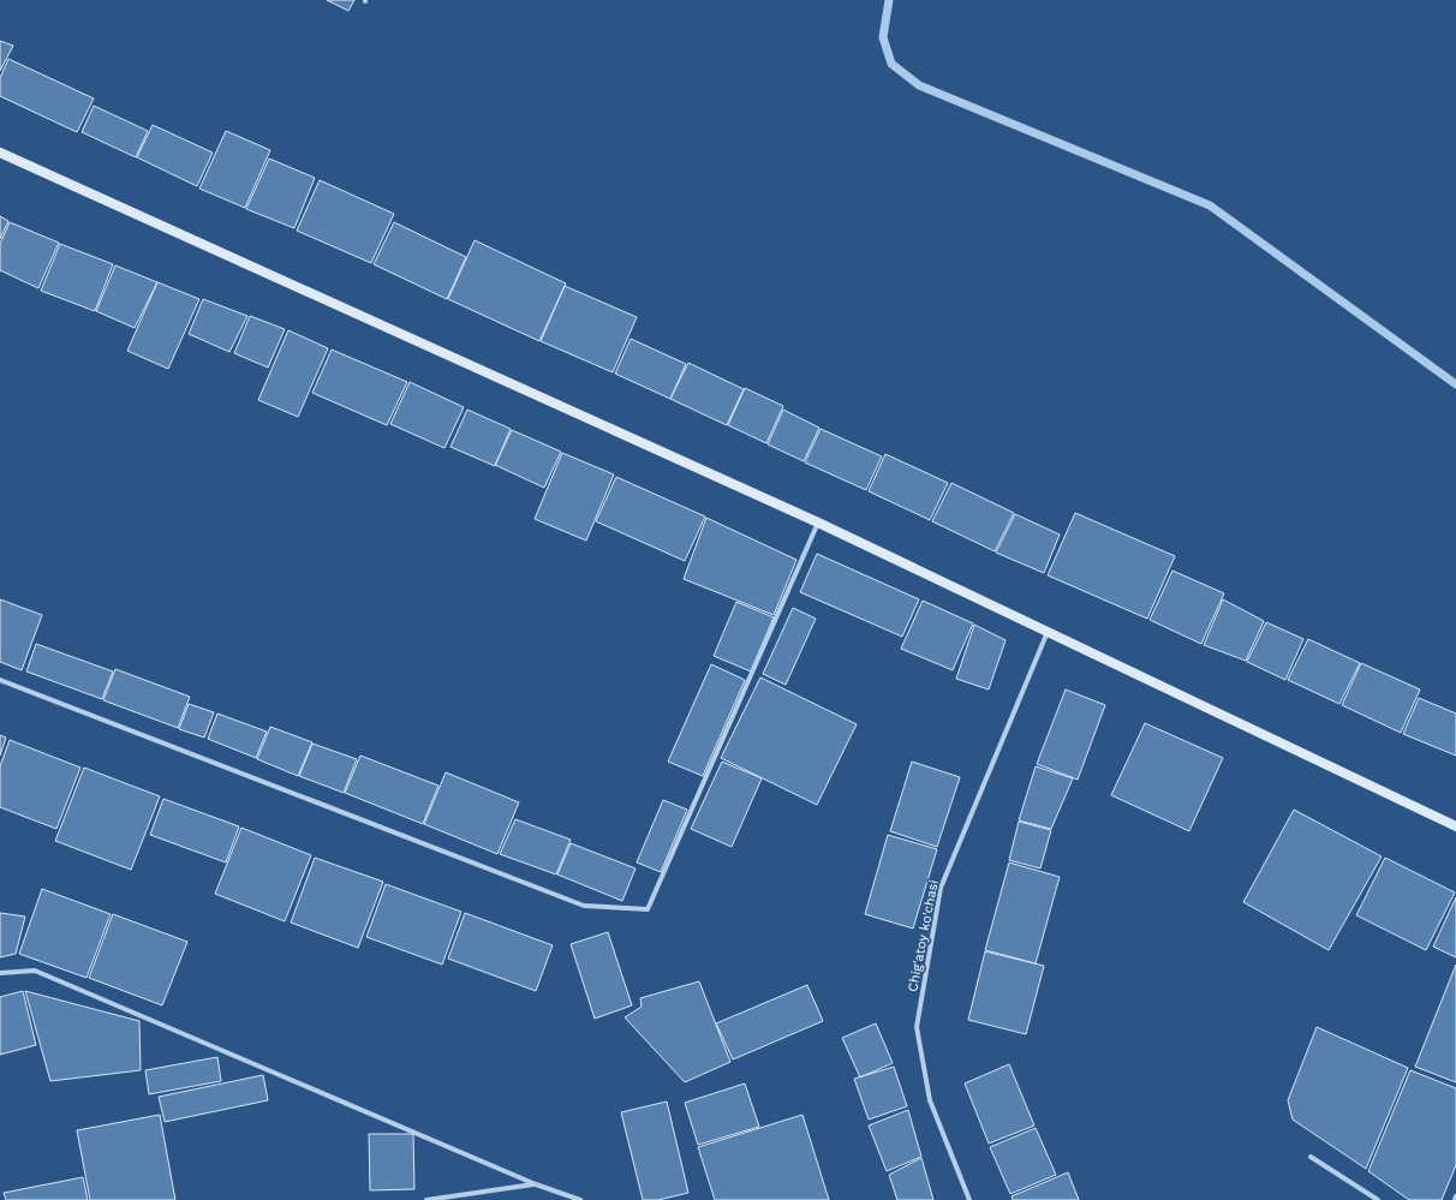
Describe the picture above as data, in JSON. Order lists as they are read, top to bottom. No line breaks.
{"streets":{"street":["Chig'atoy ko'chasi"]}}
